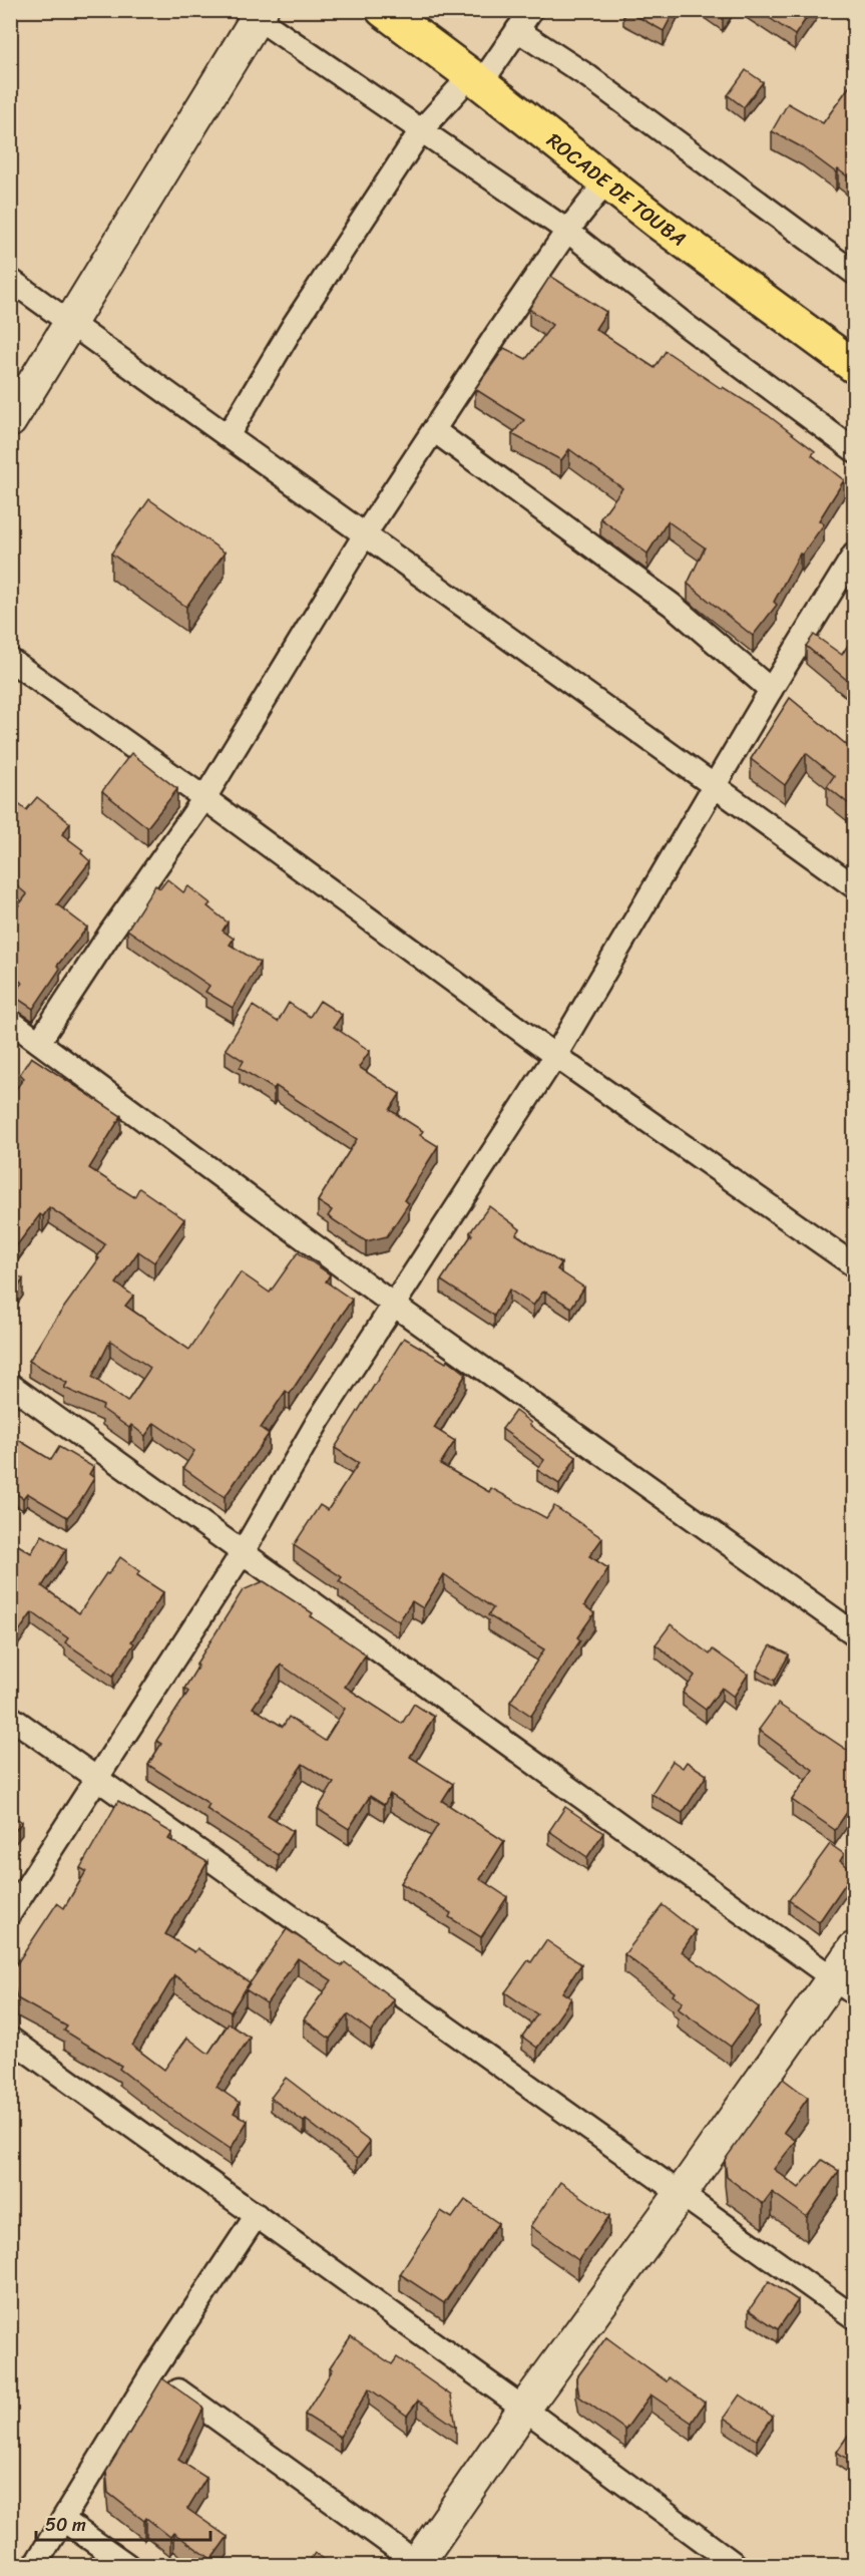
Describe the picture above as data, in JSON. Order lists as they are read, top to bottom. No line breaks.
{"streets":{"main road":["ROCADE DE TOUBA"]},"scale_bar":"50 m"}
